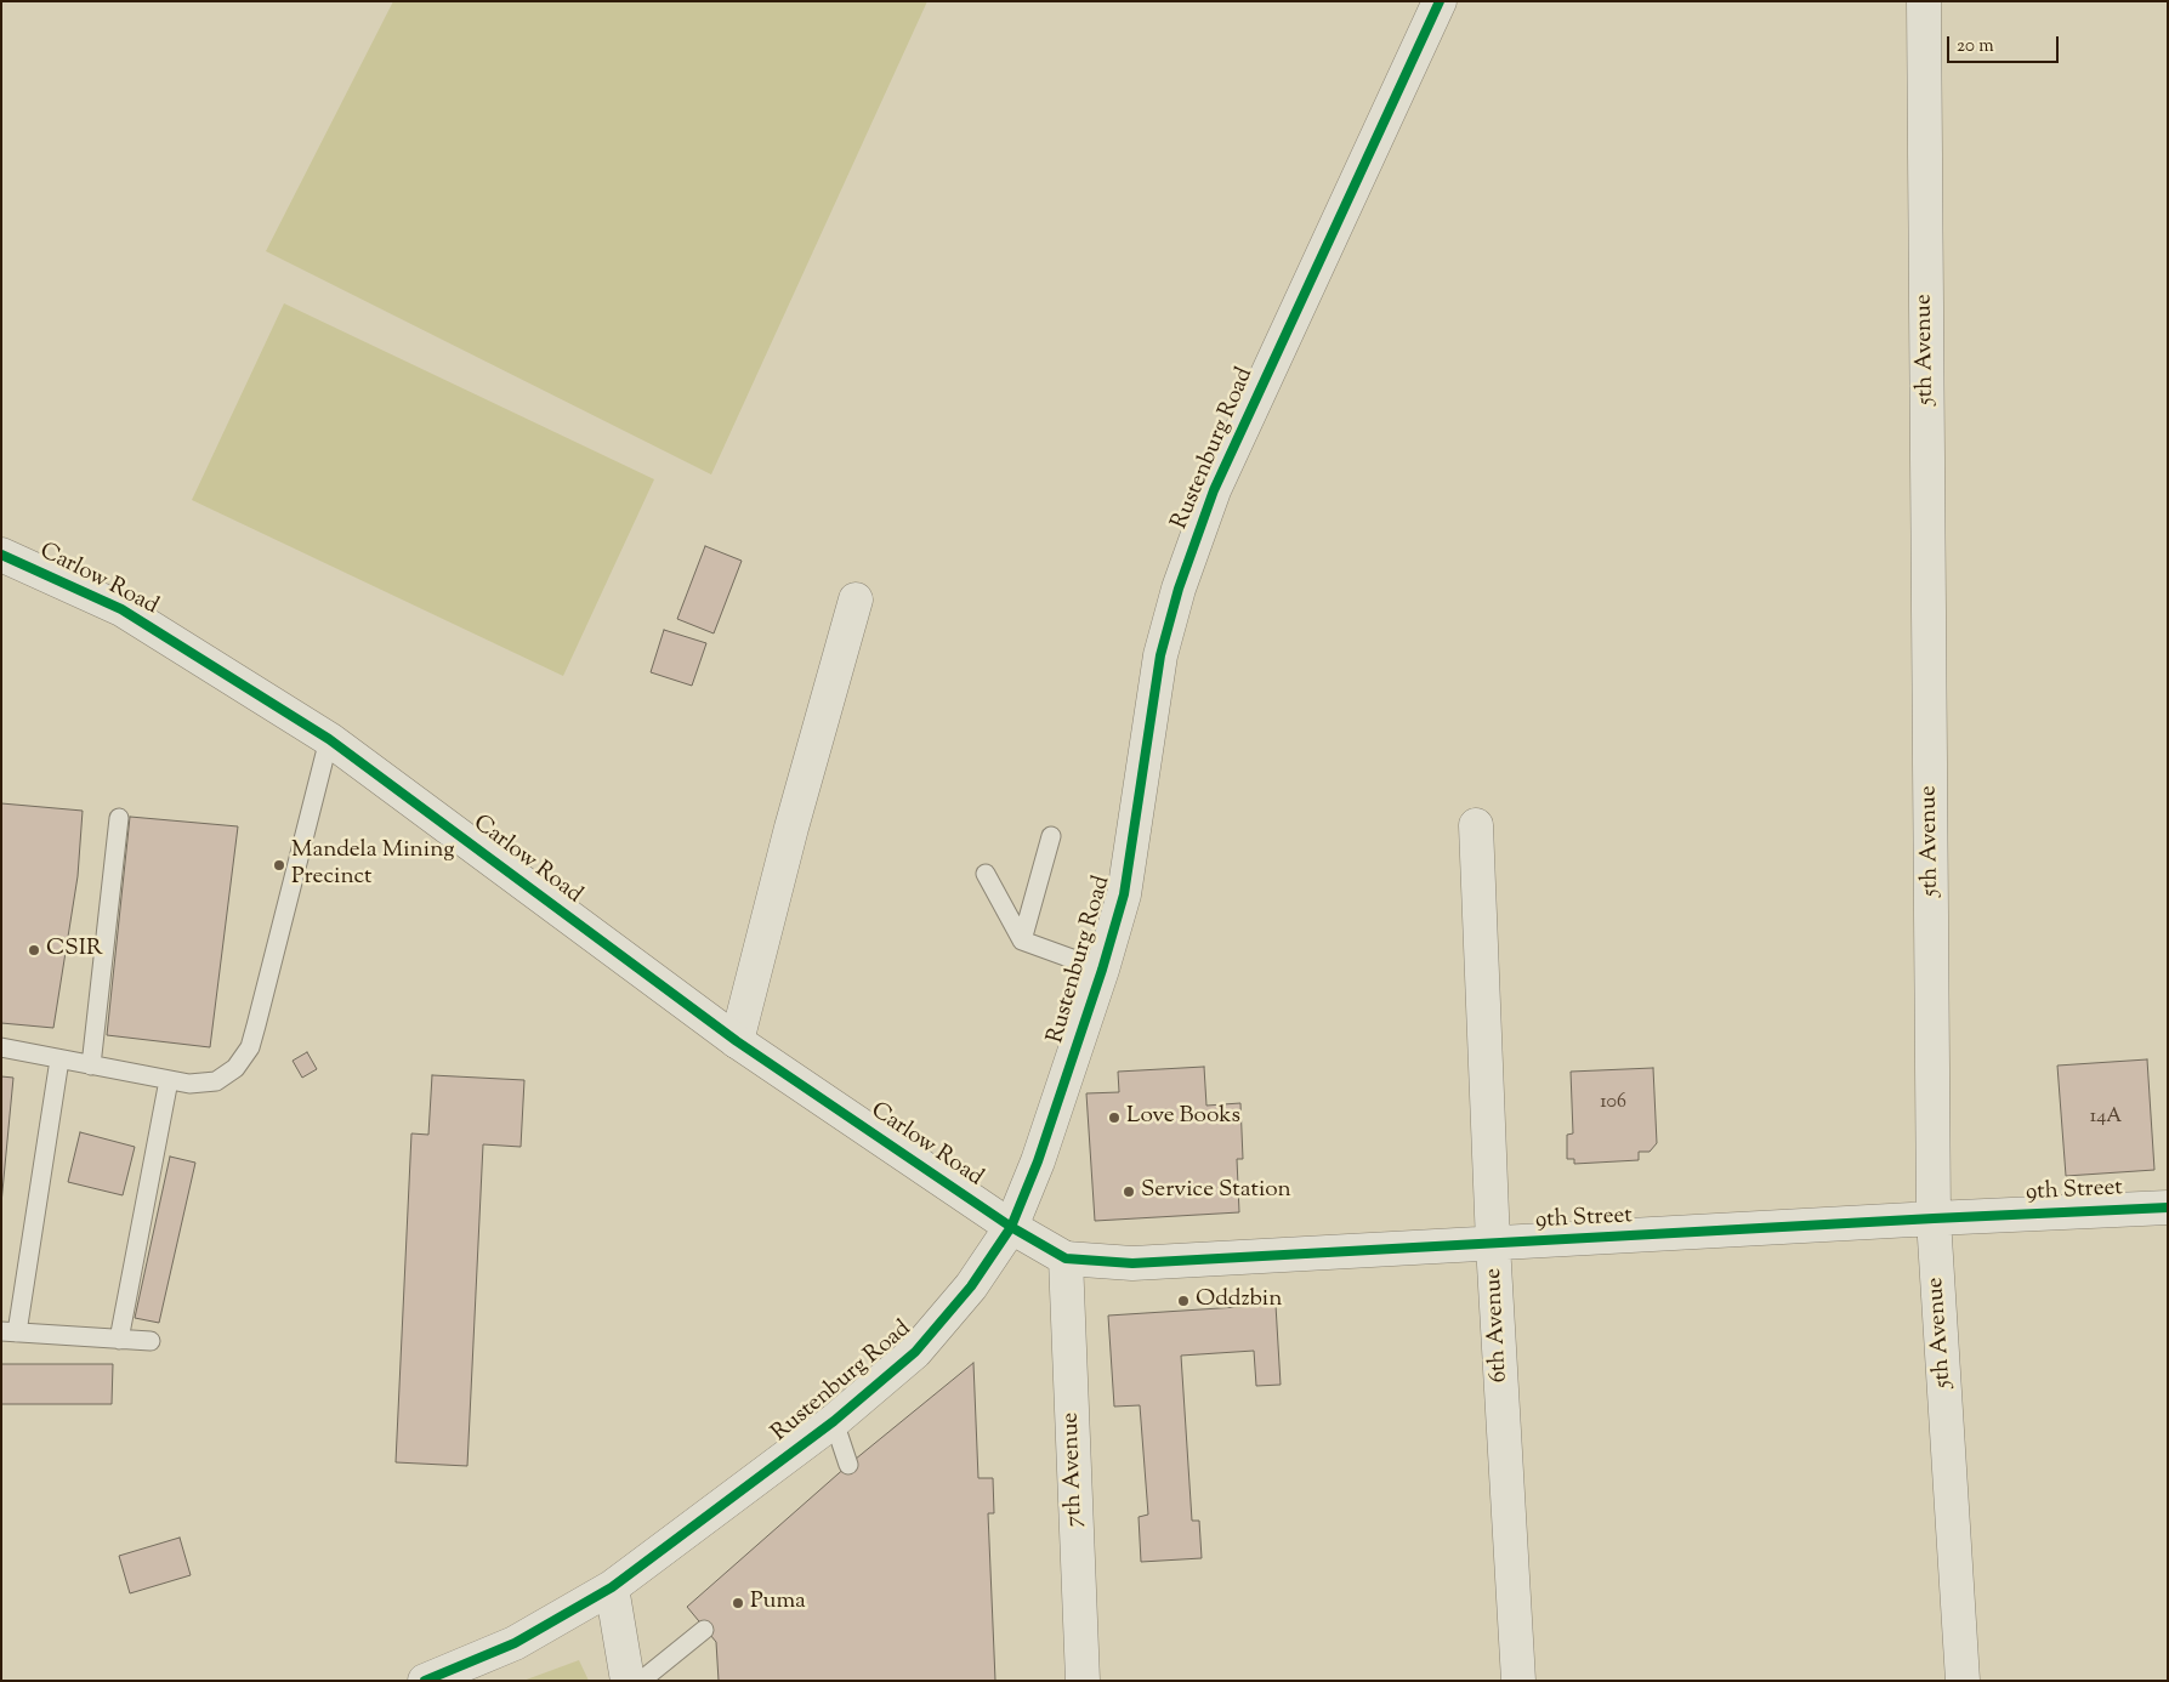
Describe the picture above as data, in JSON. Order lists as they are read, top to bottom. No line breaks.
{"streets":{"street":["5th Avenue","Rustenburg Road","Carlow Road","9th Street","6th Avenue","7th Avenue"]},"crossings":[["5th Avenue","9th Street"],["Rustenburg Road","Carlow Road"],["Rustenburg Road","9th Street"],["Carlow Road","9th Street"],["9th Street","6th Avenue"],["9th Street","7th Avenue"]],"places":["Mandela Mining Precinct","CSIR","Love Books","Service Station","Oddzbin","Puma"],"house_numbers":["106","14A"],"scale_bar":"20 m"}
